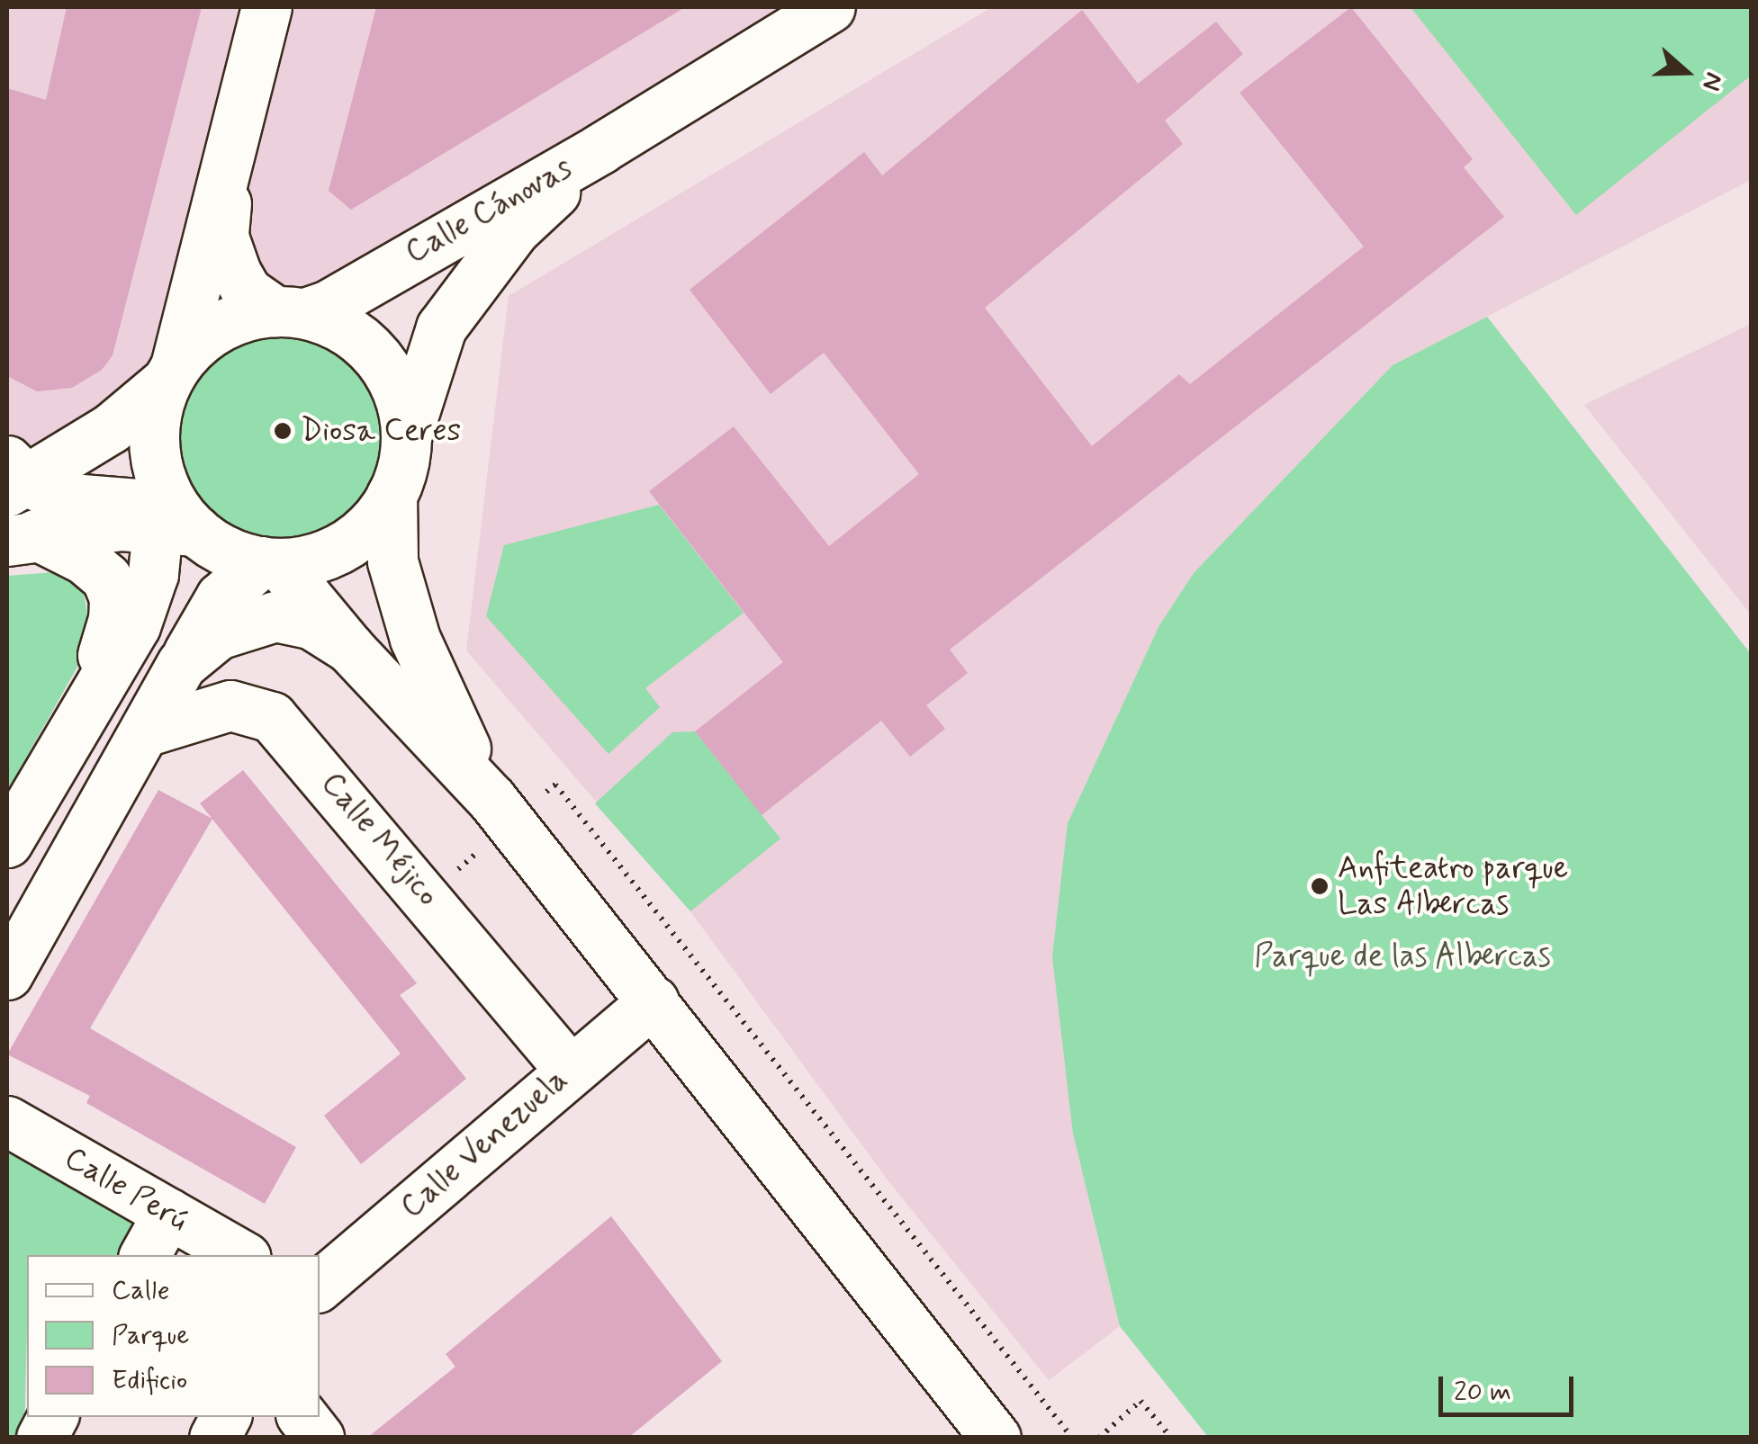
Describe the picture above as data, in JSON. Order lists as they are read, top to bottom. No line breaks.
{"streets":{"main road":["Calle Cánovas","Calle Méjico","Calle Venezuela","Calle Perú"]},"crossings":[["Calle Méjico","Calle Venezuela"]],"parks":["Parque de las Albercas"],"places":["Diosa Ceres","Anfiteatro parque Las Albercas"],"legend":["Calle","Parque","Edificio"],"scale_bar":"20 m","north":"right"}
